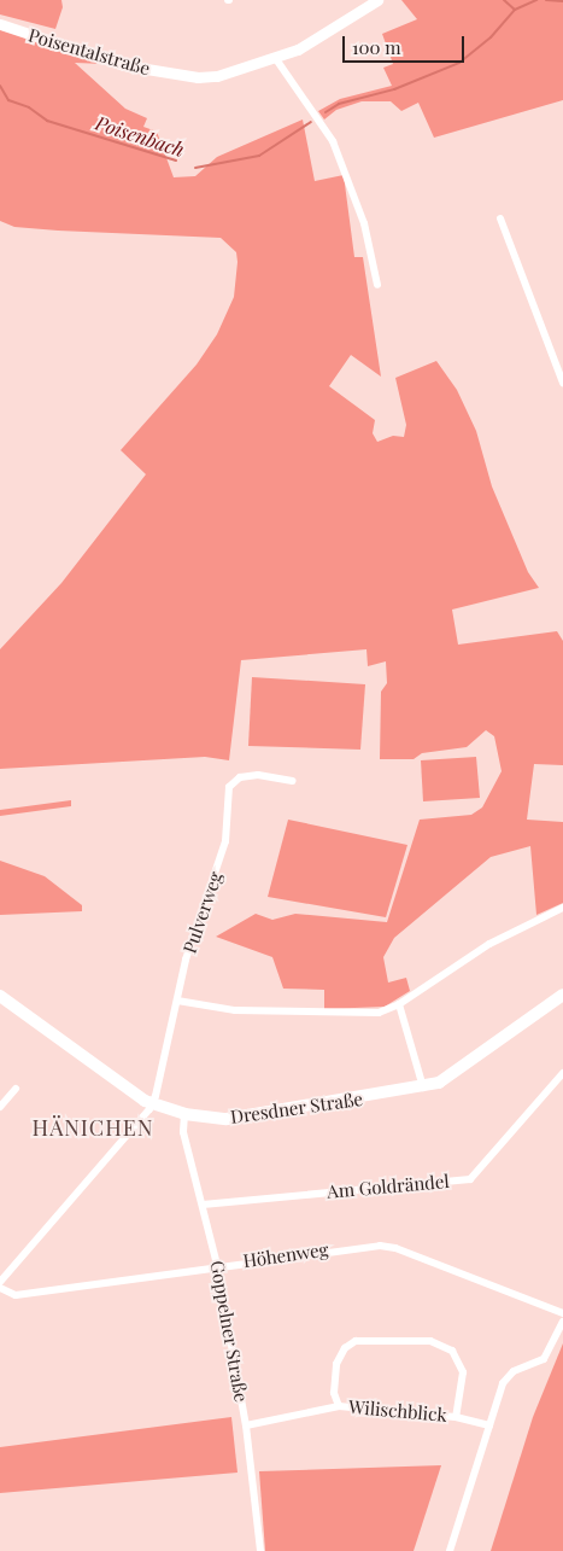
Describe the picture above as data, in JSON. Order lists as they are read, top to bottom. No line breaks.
{"streets":{"main road":["Poisentalstraße","Dresdner Straße"],"street":["Pulverweg","Am Goldrändel","Höhenweg","Goppelner Straße","Wilischblick"]},"crossings":[["Pulverweg","Dresdner Straße"],["Dresdner Straße","Goppelner Straße"],["Am Goldrändel","Goppelner Straße"],["Höhenweg","Goppelner Straße"],["Goppelner Straße","Wilischblick"]],"districts":["HÄNICHEN"],"water":["Poisenbach"],"scale_bar":"100 m"}
